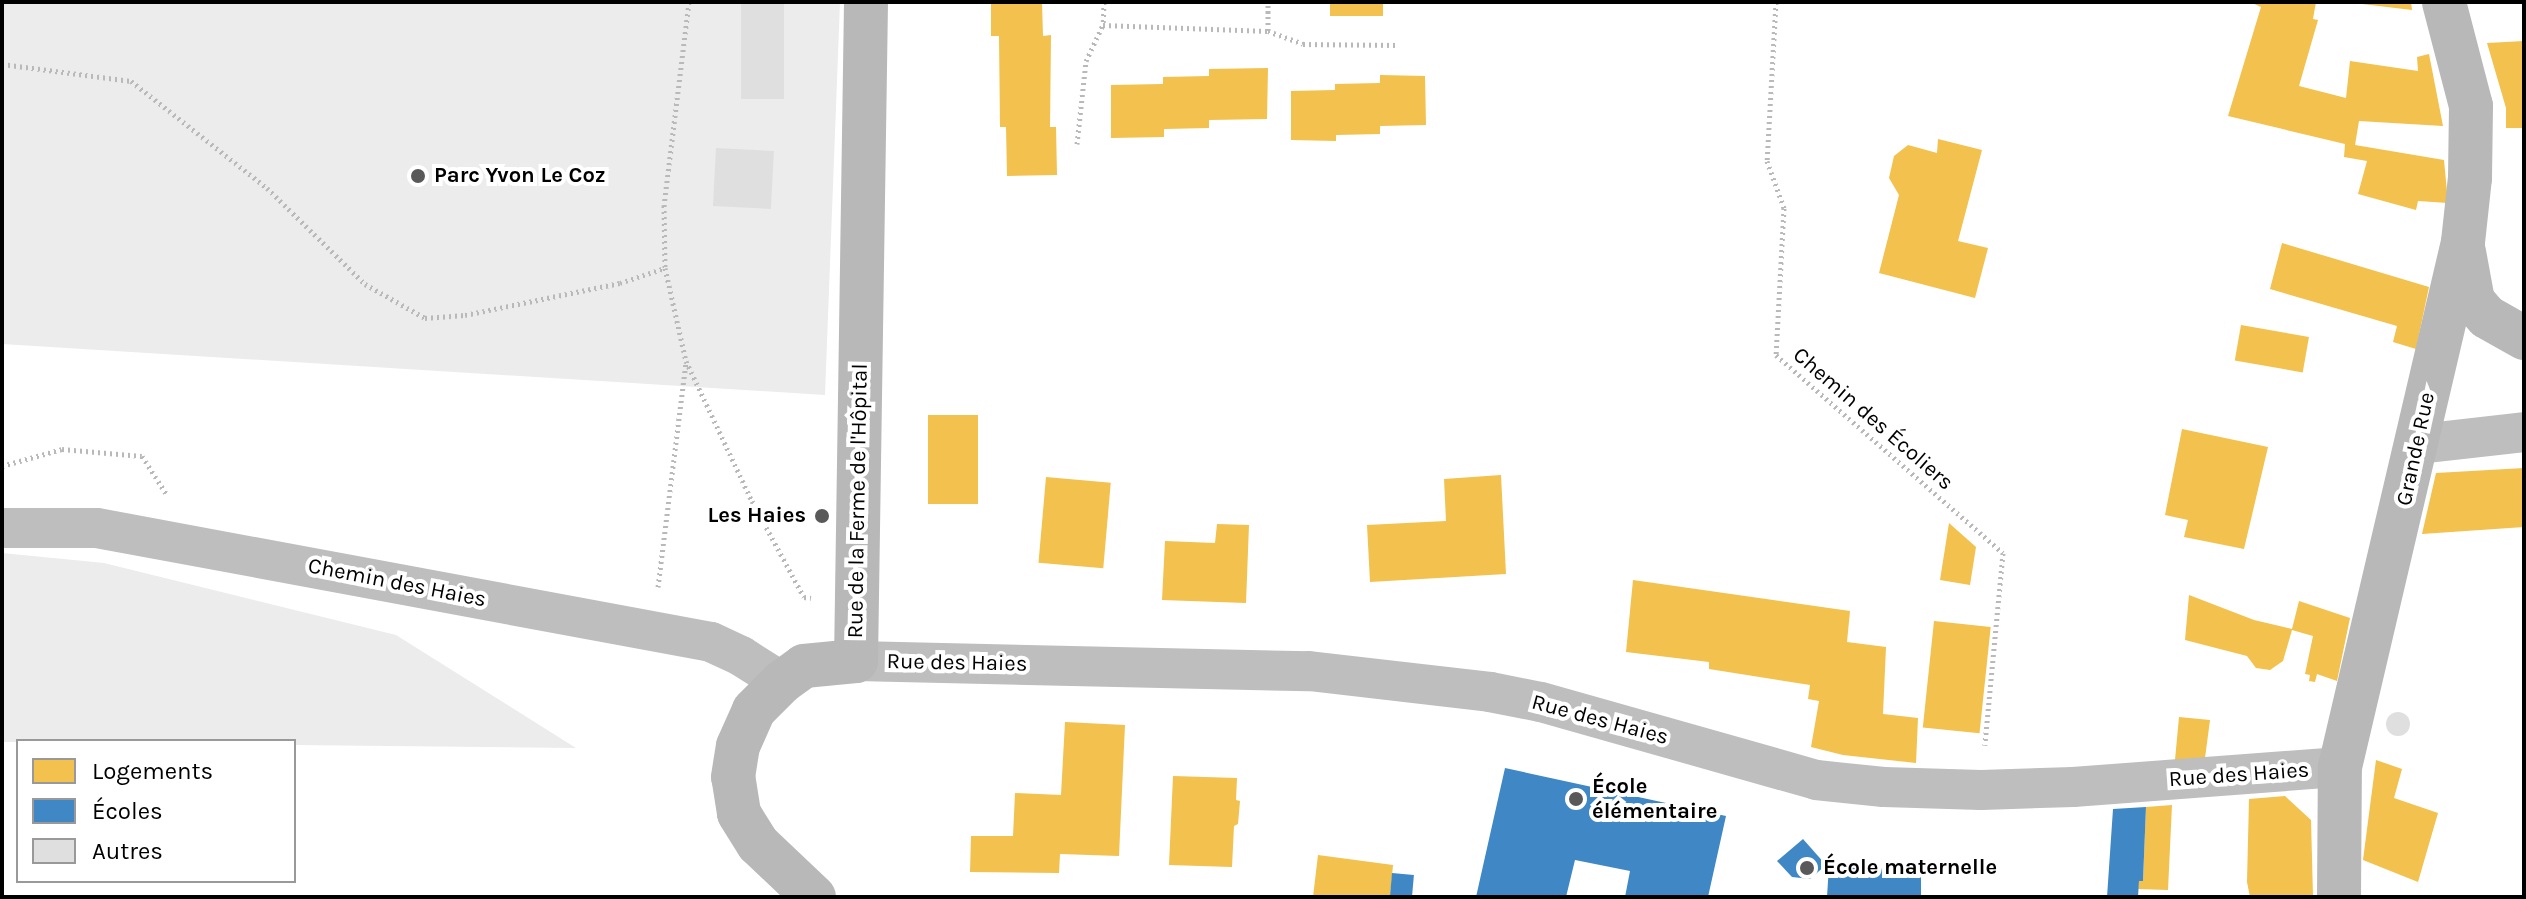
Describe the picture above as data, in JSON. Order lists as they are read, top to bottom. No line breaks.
{"streets":{"street":["Grande Rue","Rue de la Ferme de l'Hôpital","Chemin des Haies","Rue des Haies"],"path":["Chemin des Écoliers"]},"crossings":[["Chemin des Écoliers","Rue des Haies"],["Grande Rue","Rue des Haies"],["Rue de la Ferme de l'Hôpital","Chemin des Haies"],["Rue de la Ferme de l'Hôpital","Rue des Haies"]],"places":["Parc Yvon Le Coz","Les Haies","École élémentaire","École maternelle"],"legend":["Logements","Écoles","Autres"]}
